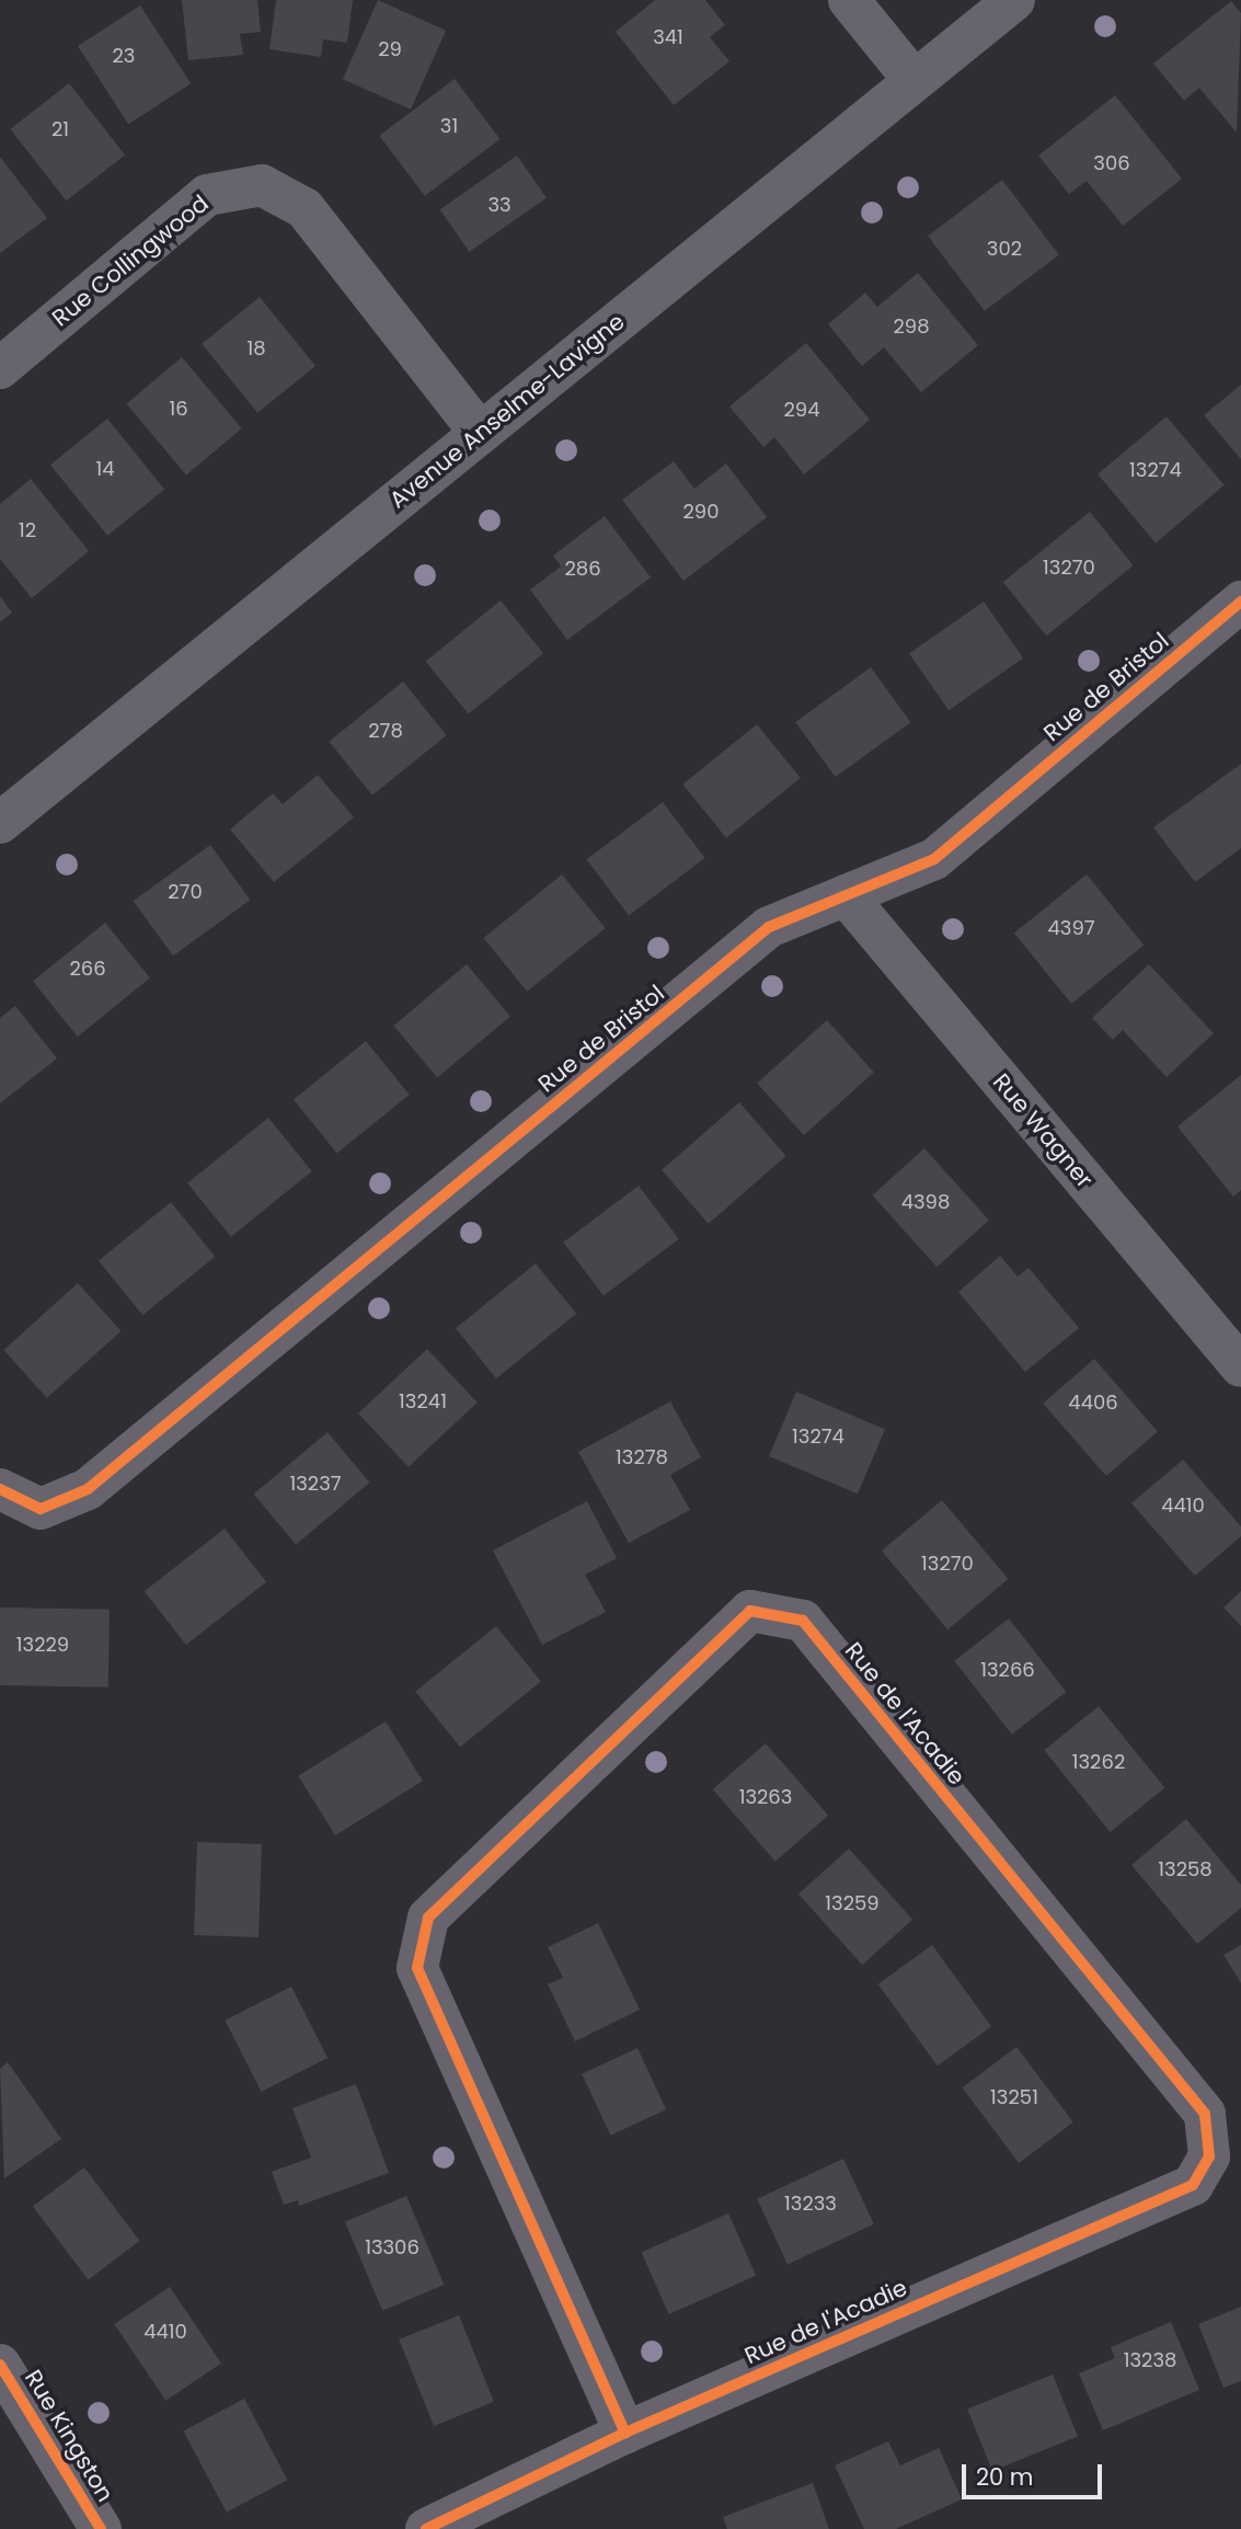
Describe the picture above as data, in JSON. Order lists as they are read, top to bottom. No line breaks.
{"streets":{"street":["Rue Collingwood","Avenue Anselme-Lavigne","Rue de Bristol","Rue Wagner","Rue de l'Acadie","Rue Kingston"]},"crossings":[["Rue Collingwood","Avenue Anselme-Lavigne"],["Rue de Bristol","Rue Wagner"]],"house_numbers":["341","29","23","31","21","306","33","302","298","18","16","294","14","13274","290","12","13270","286","278","270","4397","266","4398","13241","4406","13274","13278","13237","4410","13270","13229","13266","13262","13263","13258","13259","13251","13233","13306","4410","13238"],"scale_bar":"20 m"}
